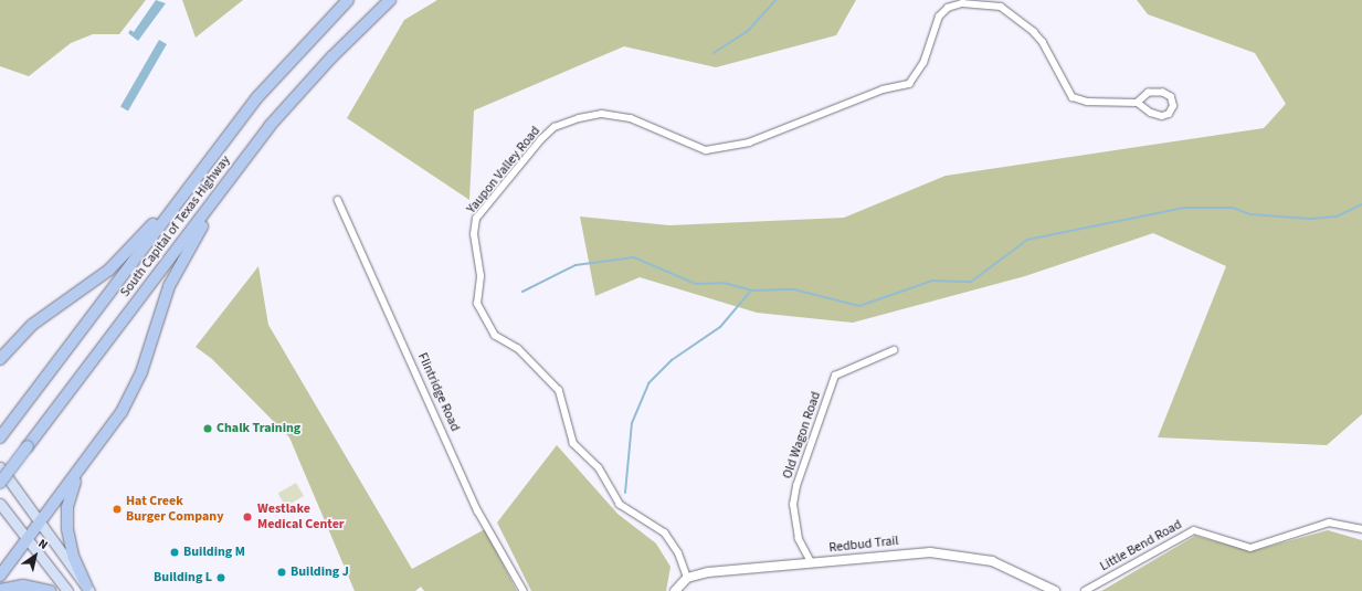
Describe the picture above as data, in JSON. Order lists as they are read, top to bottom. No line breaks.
{"streets":{"highway":["South Capital of Texas Highway"],"street":["Yaupon Valley Road","Flintridge Road","Old Wagon Road","Redbud Trail","Little Bend Road"]},"crossings":[["Yaupon Valley Road","Redbud Trail"],["Old Wagon Road","Redbud Trail"]],"places":["Chalk Training","Hat Creek Burger Company","Westlake Medical Center","Building M","Building J","Building L"],"north":"top right"}
